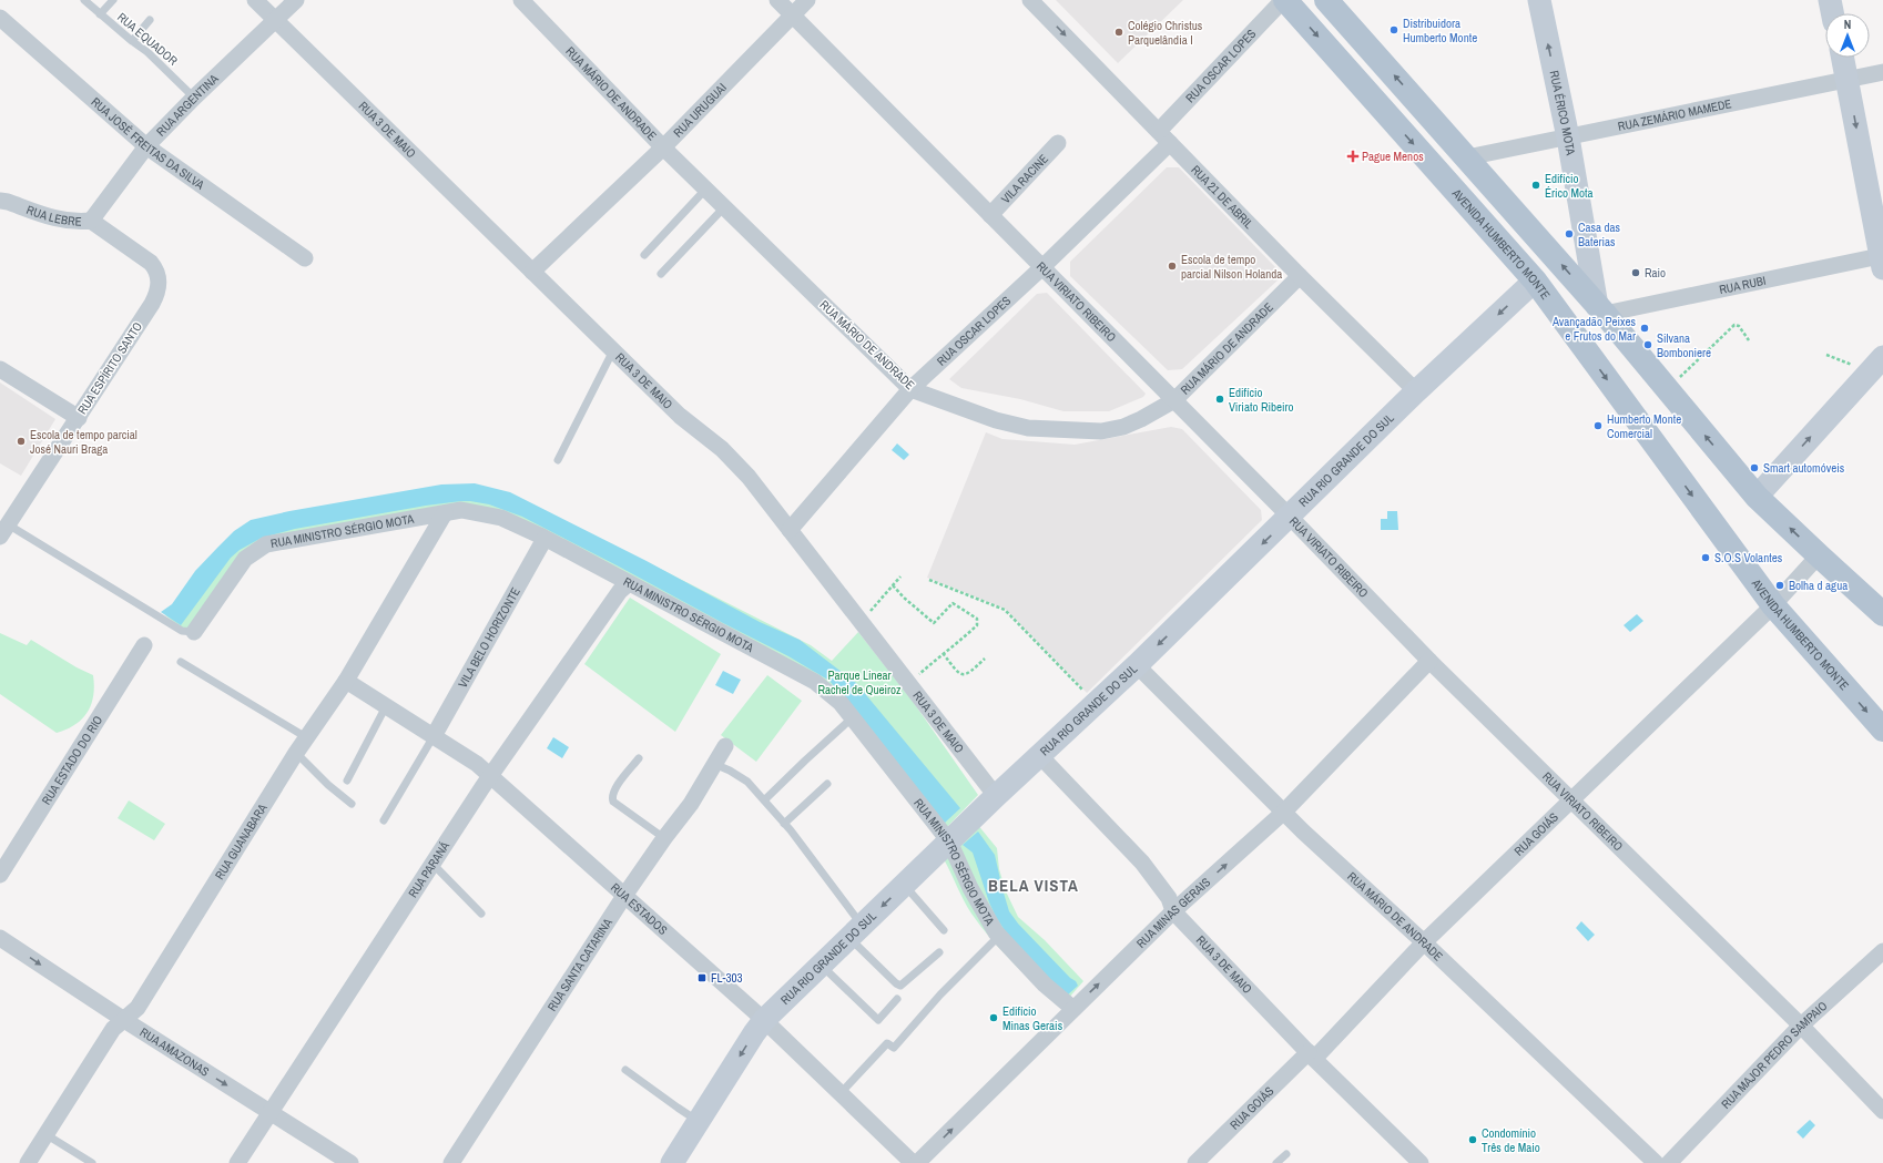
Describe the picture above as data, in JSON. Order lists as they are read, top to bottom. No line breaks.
{"streets":{"main road":["AVENIDA HUMBERTO MONTE"],"street":["RUA OSCAR LOPES","RUA MÁRIO DE ANDRADE","RUA ARGENTINA","RUA URUGUAI","RUA ÉRICO MOTA","RUA ZEMÁRIO MAMEDE","RUA 3 DE MAIO","RUA JOSÉ FREITAS DA SILVA","VILA RACINE","RUA 21 DE ABRIL","RUA LEBRE","RUA RUBI","RUA VIRIATO RIBEIRO","RUA ESPÍRITO SANTO","RUA RIO GRANDE DO SUL","RUA MINISTRO SÉRGIO MOTA","VILA BELO HORIZONTE","RUA ESTADO DO RIO","RUA GOIÁS","RUA GUANABARA","RUA PARANÁ","RUA ESTADOS","RUA MINAS GERAIS","RUA SANTA CATARINA","RUA AMAZONAS","RUA MAJOR PEDRO SAMPAIO"],"lane":["RUA EQUADOR"]},"crossings":[["RUA EQUADOR","RUA ARGENTINA"],["RUA OSCAR LOPES","RUA MÁRIO DE ANDRADE"],["RUA OSCAR LOPES","RUA 3 DE MAIO"],["RUA OSCAR LOPES","RUA 21 DE ABRIL"],["RUA OSCAR LOPES","AVENIDA HUMBERTO MONTE"],["RUA OSCAR LOPES","RUA VIRIATO RIBEIRO"],["RUA MÁRIO DE ANDRADE","RUA URUGUAI"],["RUA MÁRIO DE ANDRADE","RUA 21 DE ABRIL"],["RUA MÁRIO DE ANDRADE","RUA VIRIATO RIBEIRO"],["RUA MÁRIO DE ANDRADE","RUA RIO GRANDE DO SUL"],["RUA MÁRIO DE ANDRADE","RUA GOIÁS"],["RUA MÁRIO DE ANDRADE","RUA MINAS GERAIS"],["RUA ARGENTINA","RUA 3 DE MAIO"],["RUA ARGENTINA","RUA JOSÉ FREITAS DA SILVA"],["RUA ARGENTINA","RUA LEBRE"],["RUA URUGUAI","RUA 3 DE MAIO"],["RUA URUGUAI","RUA VIRIATO RIBEIRO"],["RUA ÉRICO MOTA","RUA ZEMÁRIO MAMEDE"],["RUA ÉRICO MOTA","RUA RUBI"],["RUA 3 DE MAIO","RUA RIO GRANDE DO SUL"],["RUA 3 DE MAIO","RUA GOIÁS"],["RUA 3 DE MAIO","RUA MINAS GERAIS"],["VILA RACINE","RUA VIRIATO RIBEIRO"],["RUA 21 DE ABRIL","RUA RIO GRANDE DO SUL"],["RUA LEBRE","RUA ESPÍRITO SANTO"],["AVENIDA HUMBERTO MONTE","RUA RIO GRANDE DO SUL"],["AVENIDA HUMBERTO MONTE","RUA GOIÁS"],["RUA VIRIATO RIBEIRO","RUA RIO GRANDE DO SUL"],["RUA VIRIATO RIBEIRO","RUA GOIÁS"],["RUA VIRIATO RIBEIRO","RUA MINAS GERAIS"],["RUA VIRIATO RIBEIRO","RUA MAJOR PEDRO SAMPAIO"],["RUA RIO GRANDE DO SUL","RUA MINISTRO SÉRGIO MOTA"],["RUA RIO GRANDE DO SUL","RUA ESTADOS"],["RUA MINISTRO SÉRGIO MOTA","VILA BELO HORIZONTE"],["RUA MINISTRO SÉRGIO MOTA","RUA GUANABARA"],["RUA MINISTRO SÉRGIO MOTA","RUA PARANÁ"],["RUA MINISTRO SÉRGIO MOTA","RUA MINAS GERAIS"],["VILA BELO HORIZONTE","RUA ESTADOS"],["RUA GUANABARA","RUA ESTADOS"],["RUA GUANABARA","RUA AMAZONAS"],["RUA PARANÁ","RUA ESTADOS"],["RUA PARANÁ","RUA AMAZONAS"],["RUA ESTADOS","RUA SANTA CATARINA"]],"one_way":["RUA ÉRICO MOTA","RUA RIO GRANDE DO SUL","RUA MINAS GERAIS","RUA AMAZONAS"],"districts":["BELA VISTA"],"parks":["Parque Linear Rachel de Queiroz"],"places":{"other":["Distribuidora Humberto Monte","Colégio Christus Parquelândia I","Edifício Érico Mota","Casa das Baterias","Escola de tempo parcial Nilson Holanda","Raio","Avançadão Peixes e Frutos do Mar","Silvana Bomboniere","Edifício Viriato Ribeiro","Humberto Monte Comercial","Escola de tempo parcial José Nauri Braga","Smart automóveis","S.O.S Volantes","Bolha d agua","Edifício Minas Gerais","Condomínio Três de Maio"],"health":["Pague Menos"],"transit":["FL-303"]},"north":"top"}
